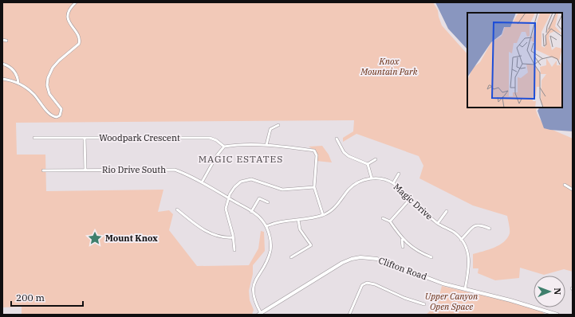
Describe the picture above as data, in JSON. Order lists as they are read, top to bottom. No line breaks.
{"streets":{"street":["Woodpark Crescent","Rio Drive South","Magic Drive","Clifton Road"]},"crossings":[["Rio Drive South","Magic Drive"],["Magic Drive","Clifton Road"]],"districts":["MAGIC ESTATES"],"parks":["Knox Mountain Park","Upper Canyon Open Space"],"places":{"place":["Mount Knox"]},"scale_bar":"200 m","north":"right"}
